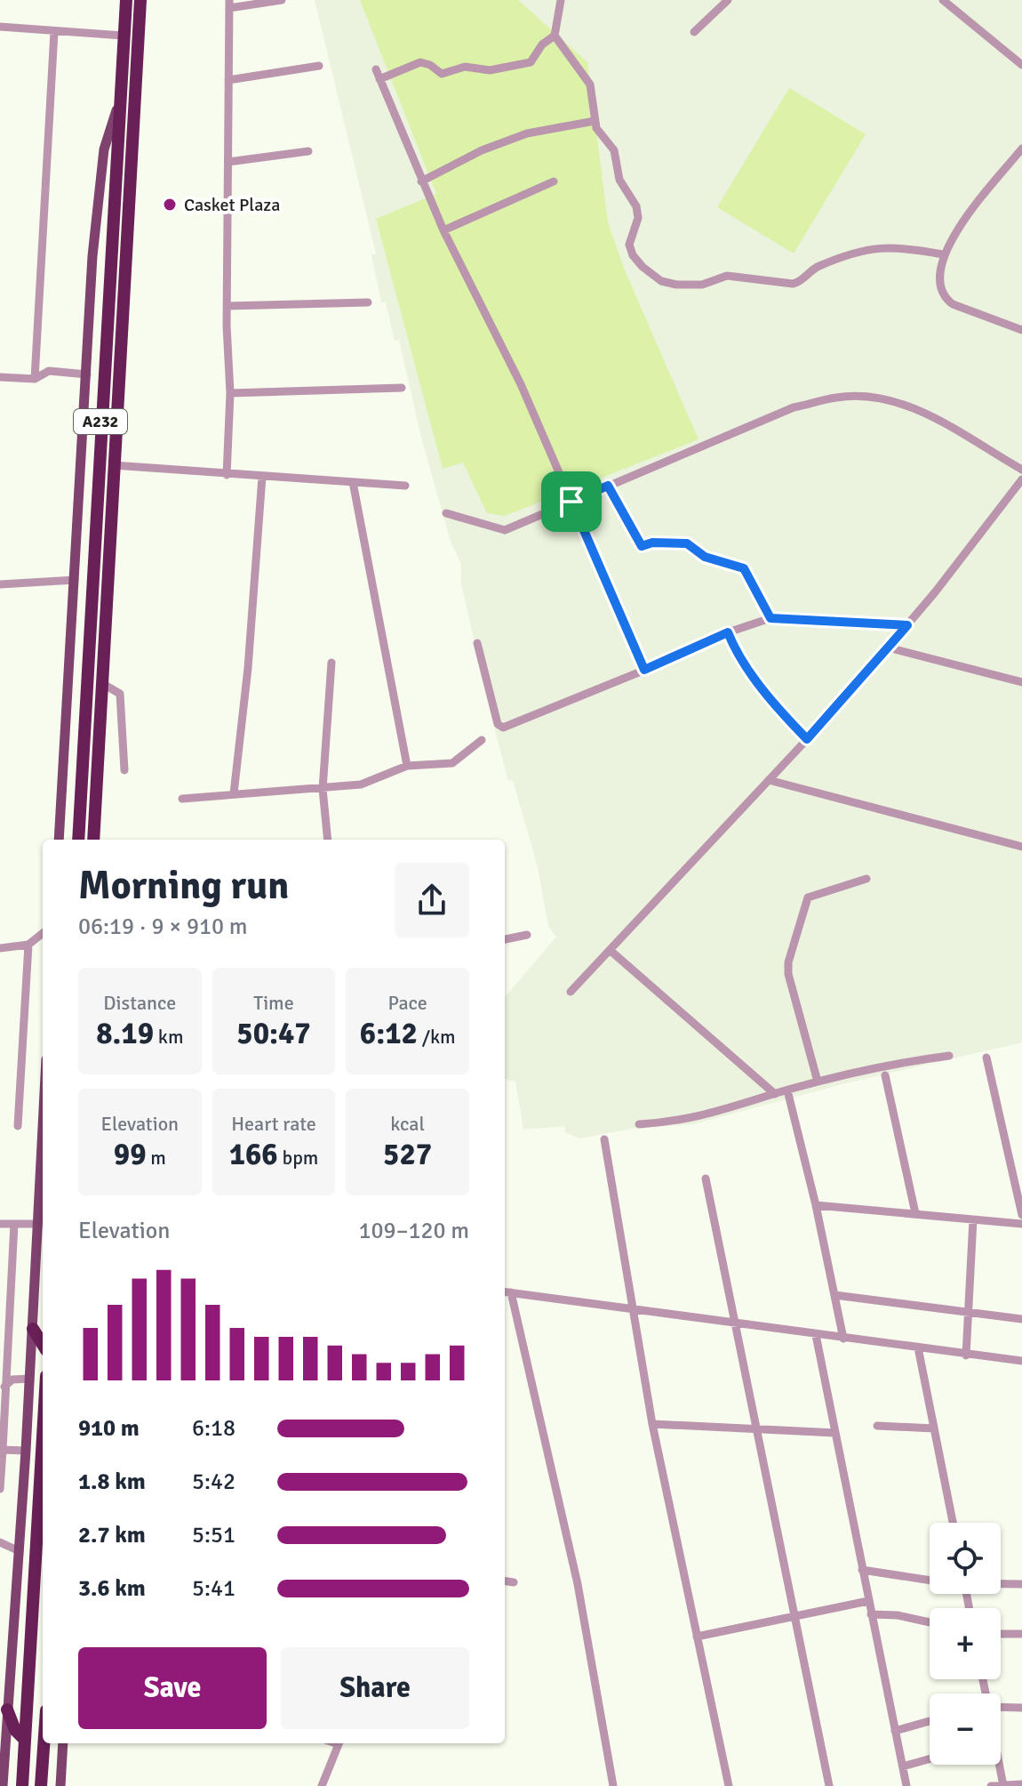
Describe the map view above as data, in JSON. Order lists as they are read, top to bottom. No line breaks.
{"streets":{"highway":["A232"]},"places":["Casket Plaza"],"page":{"heading":["Morning run","06:19 · 9 × 910 m"],"stats":[["Distance","8.19 km"],["Time","50:47"],["Pace","6:12 /km"],["Elevation","99 m"],["Heart rate","166 bpm"],["kcal","527"]],"chart":["Elevation","109–120 m"],"list":[{"name":"910 m","note":"6:18"},{"name":"1.8 km","note":"5:42"},{"name":"2.7 km","note":"5:51"},{"name":"3.6 km","note":"5:41"}],"map_buttons":["+","−"],"buttons":["Save","Share"]}}
